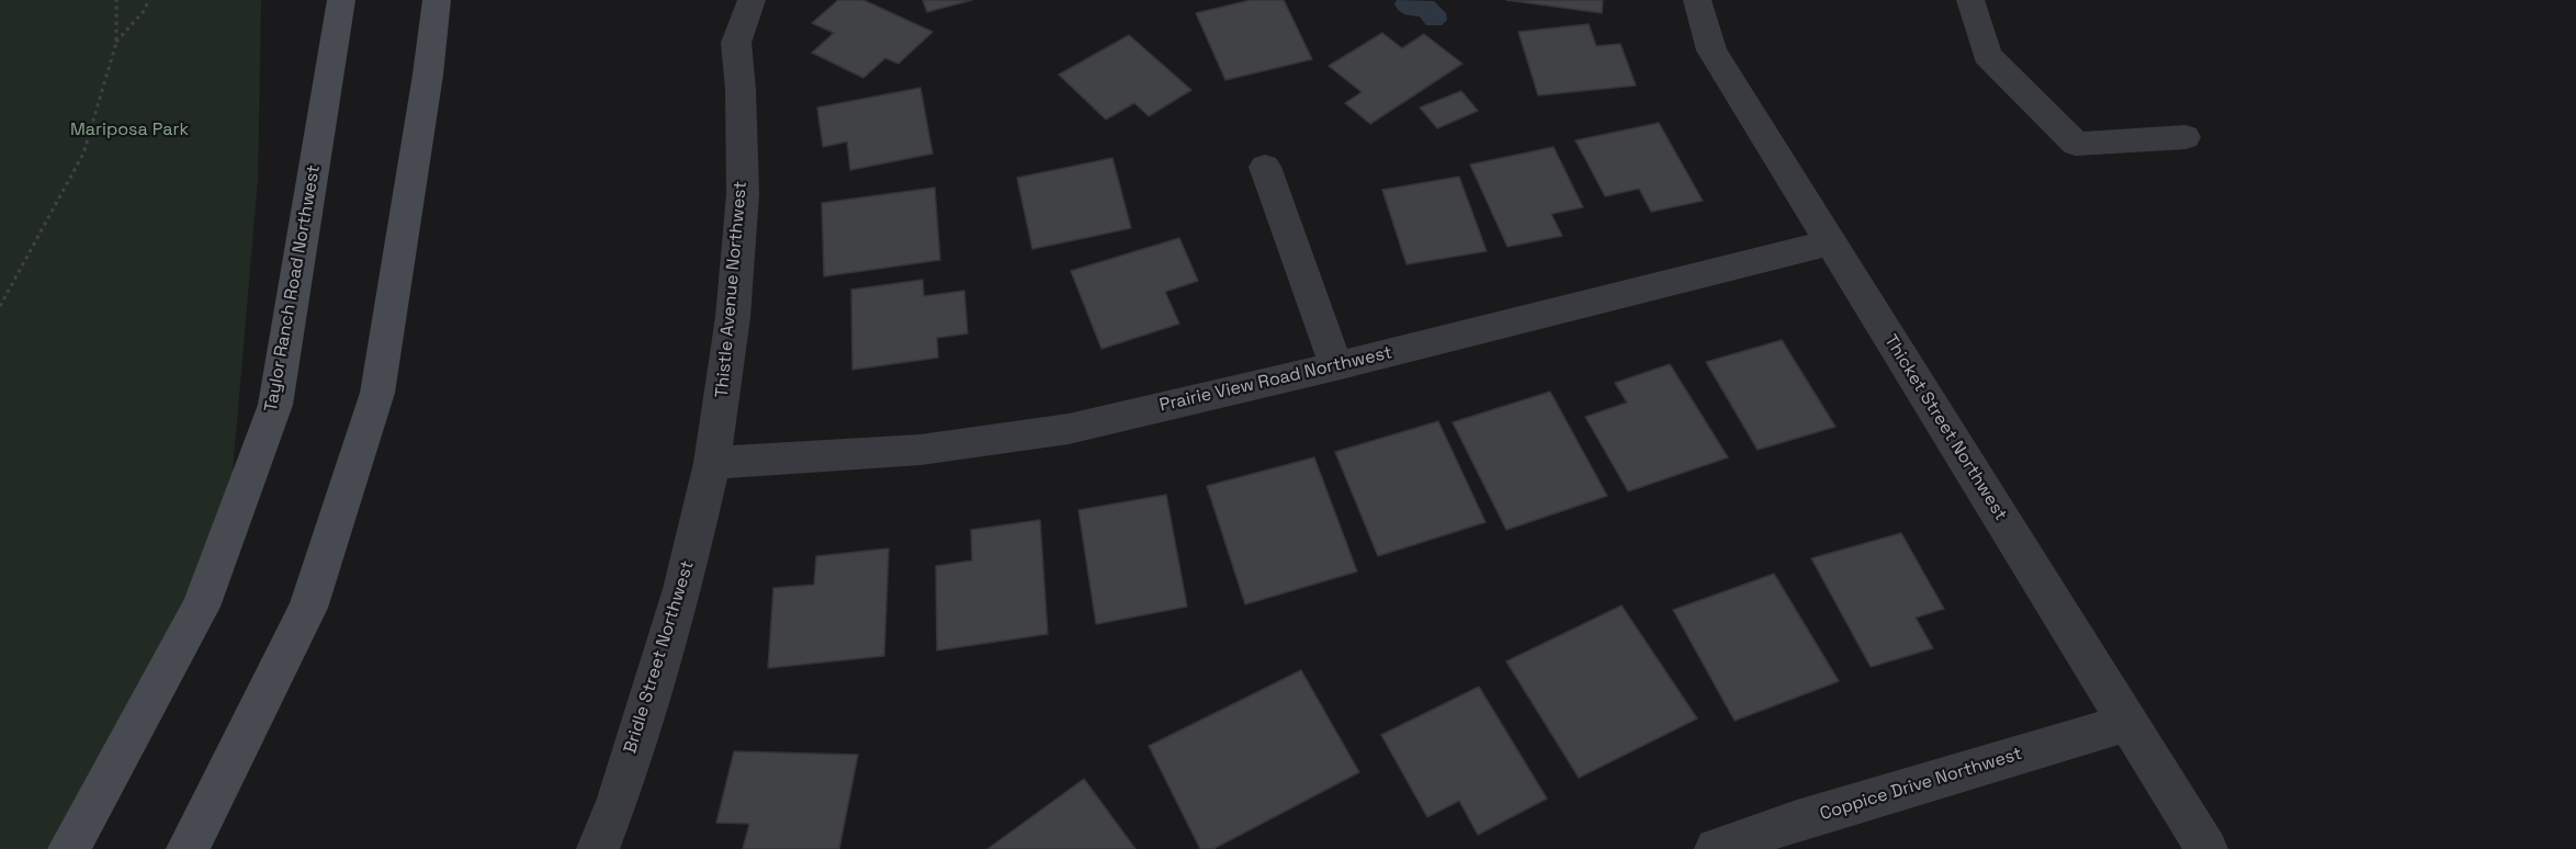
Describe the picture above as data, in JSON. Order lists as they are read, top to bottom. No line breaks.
{"streets":{"main road":["Taylor Ranch Road Northwest"],"street":["Thistle Avenue Northwest","Prairie View Road Northwest","Thicket Street Northwest","Bridle Street Northwest","Coppice Drive Northwest"]},"crossings":[["Thistle Avenue Northwest","Prairie View Road Northwest"],["Thistle Avenue Northwest","Bridle Street Northwest"],["Prairie View Road Northwest","Thicket Street Northwest"],["Prairie View Road Northwest","Bridle Street Northwest"],["Thicket Street Northwest","Coppice Drive Northwest"]],"parks":["Mariposa Park"]}
